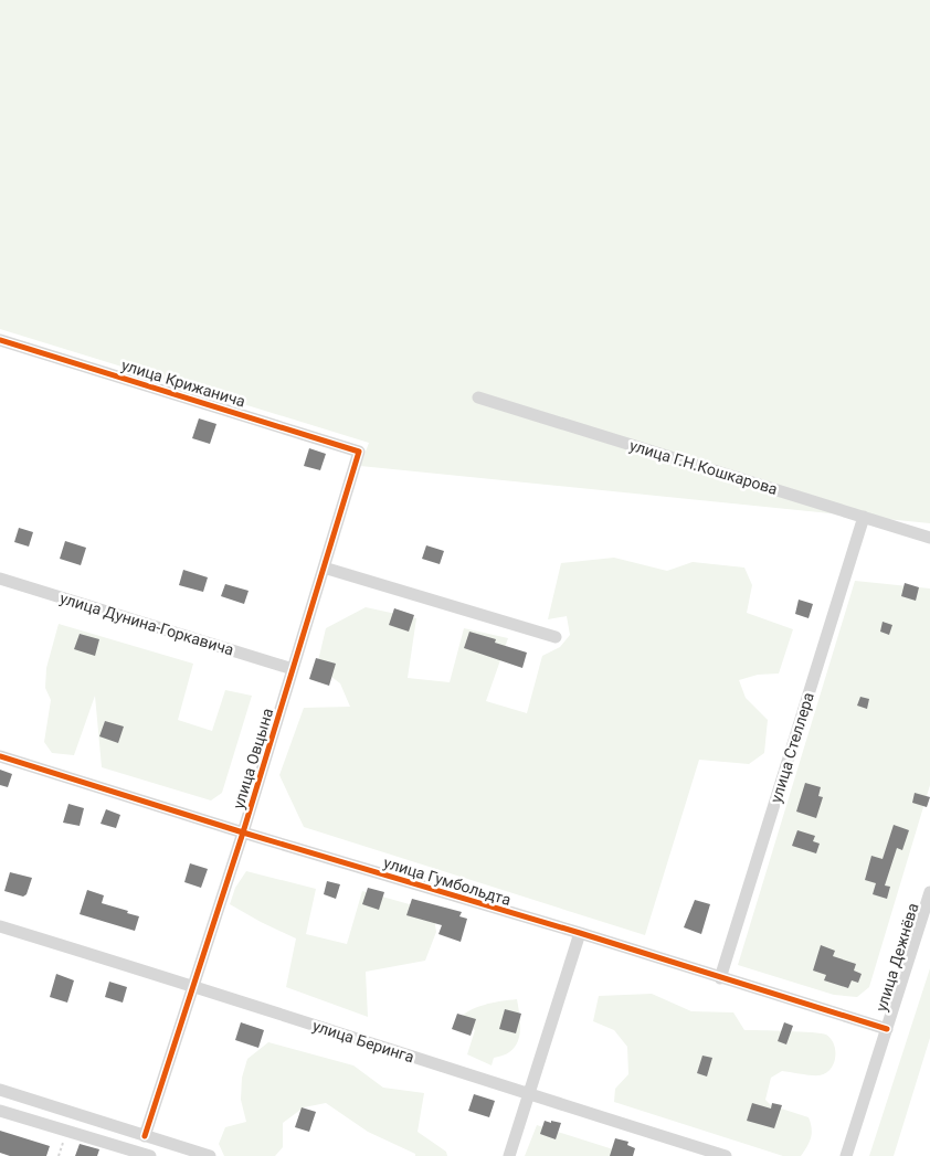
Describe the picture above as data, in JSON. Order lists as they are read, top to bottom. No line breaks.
{"streets":{"street":["улица Крижанича","улица Г.Н.Кошкарова","улица Дунина-Горкавича","улица Стеллера","улица Овцына","улица Гумбольдта","улица Дежнёва","улица Беринга"]},"crossings":[["улица Крижанича","улица Овцына"],["улица Г.Н.Кошкарова","улица Стеллера"],["улица Дунина-Горкавича","улица Овцына"],["улица Стеллера","улица Гумбольдта"],["улица Овцына","улица Гумбольдта"],["улица Овцына","улица Беринга"],["улица Гумбольдта","улица Дежнёва"]]}
